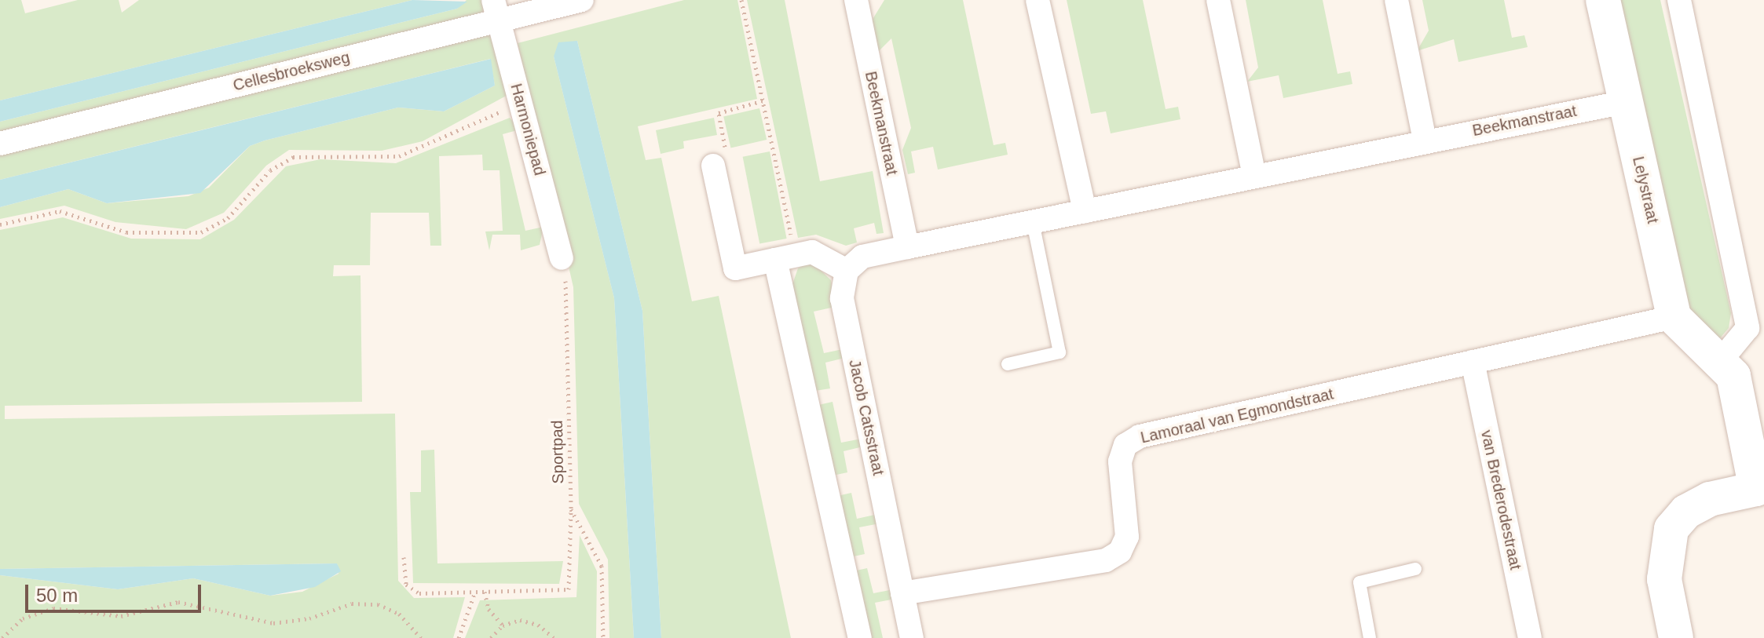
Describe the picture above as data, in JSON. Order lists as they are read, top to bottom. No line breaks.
{"streets":{"street":["Cellesbroeksweg","Beekmanstraat","Harmoniepad","Lelystraat","Lamoraal van Egmondstraat","Jacob Catsstraat","van Brederodestraat"],"path":["Sportpad"]},"crossings":[["Cellesbroeksweg","Harmoniepad"],["Beekmanstraat","Lelystraat"],["Beekmanstraat","Jacob Catsstraat"],["Harmoniepad","Sportpad"],["Lelystraat","Lamoraal van Egmondstraat"],["Lamoraal van Egmondstraat","Jacob Catsstraat"],["Lamoraal van Egmondstraat","van Brederodestraat"]],"scale_bar":"50 m"}
